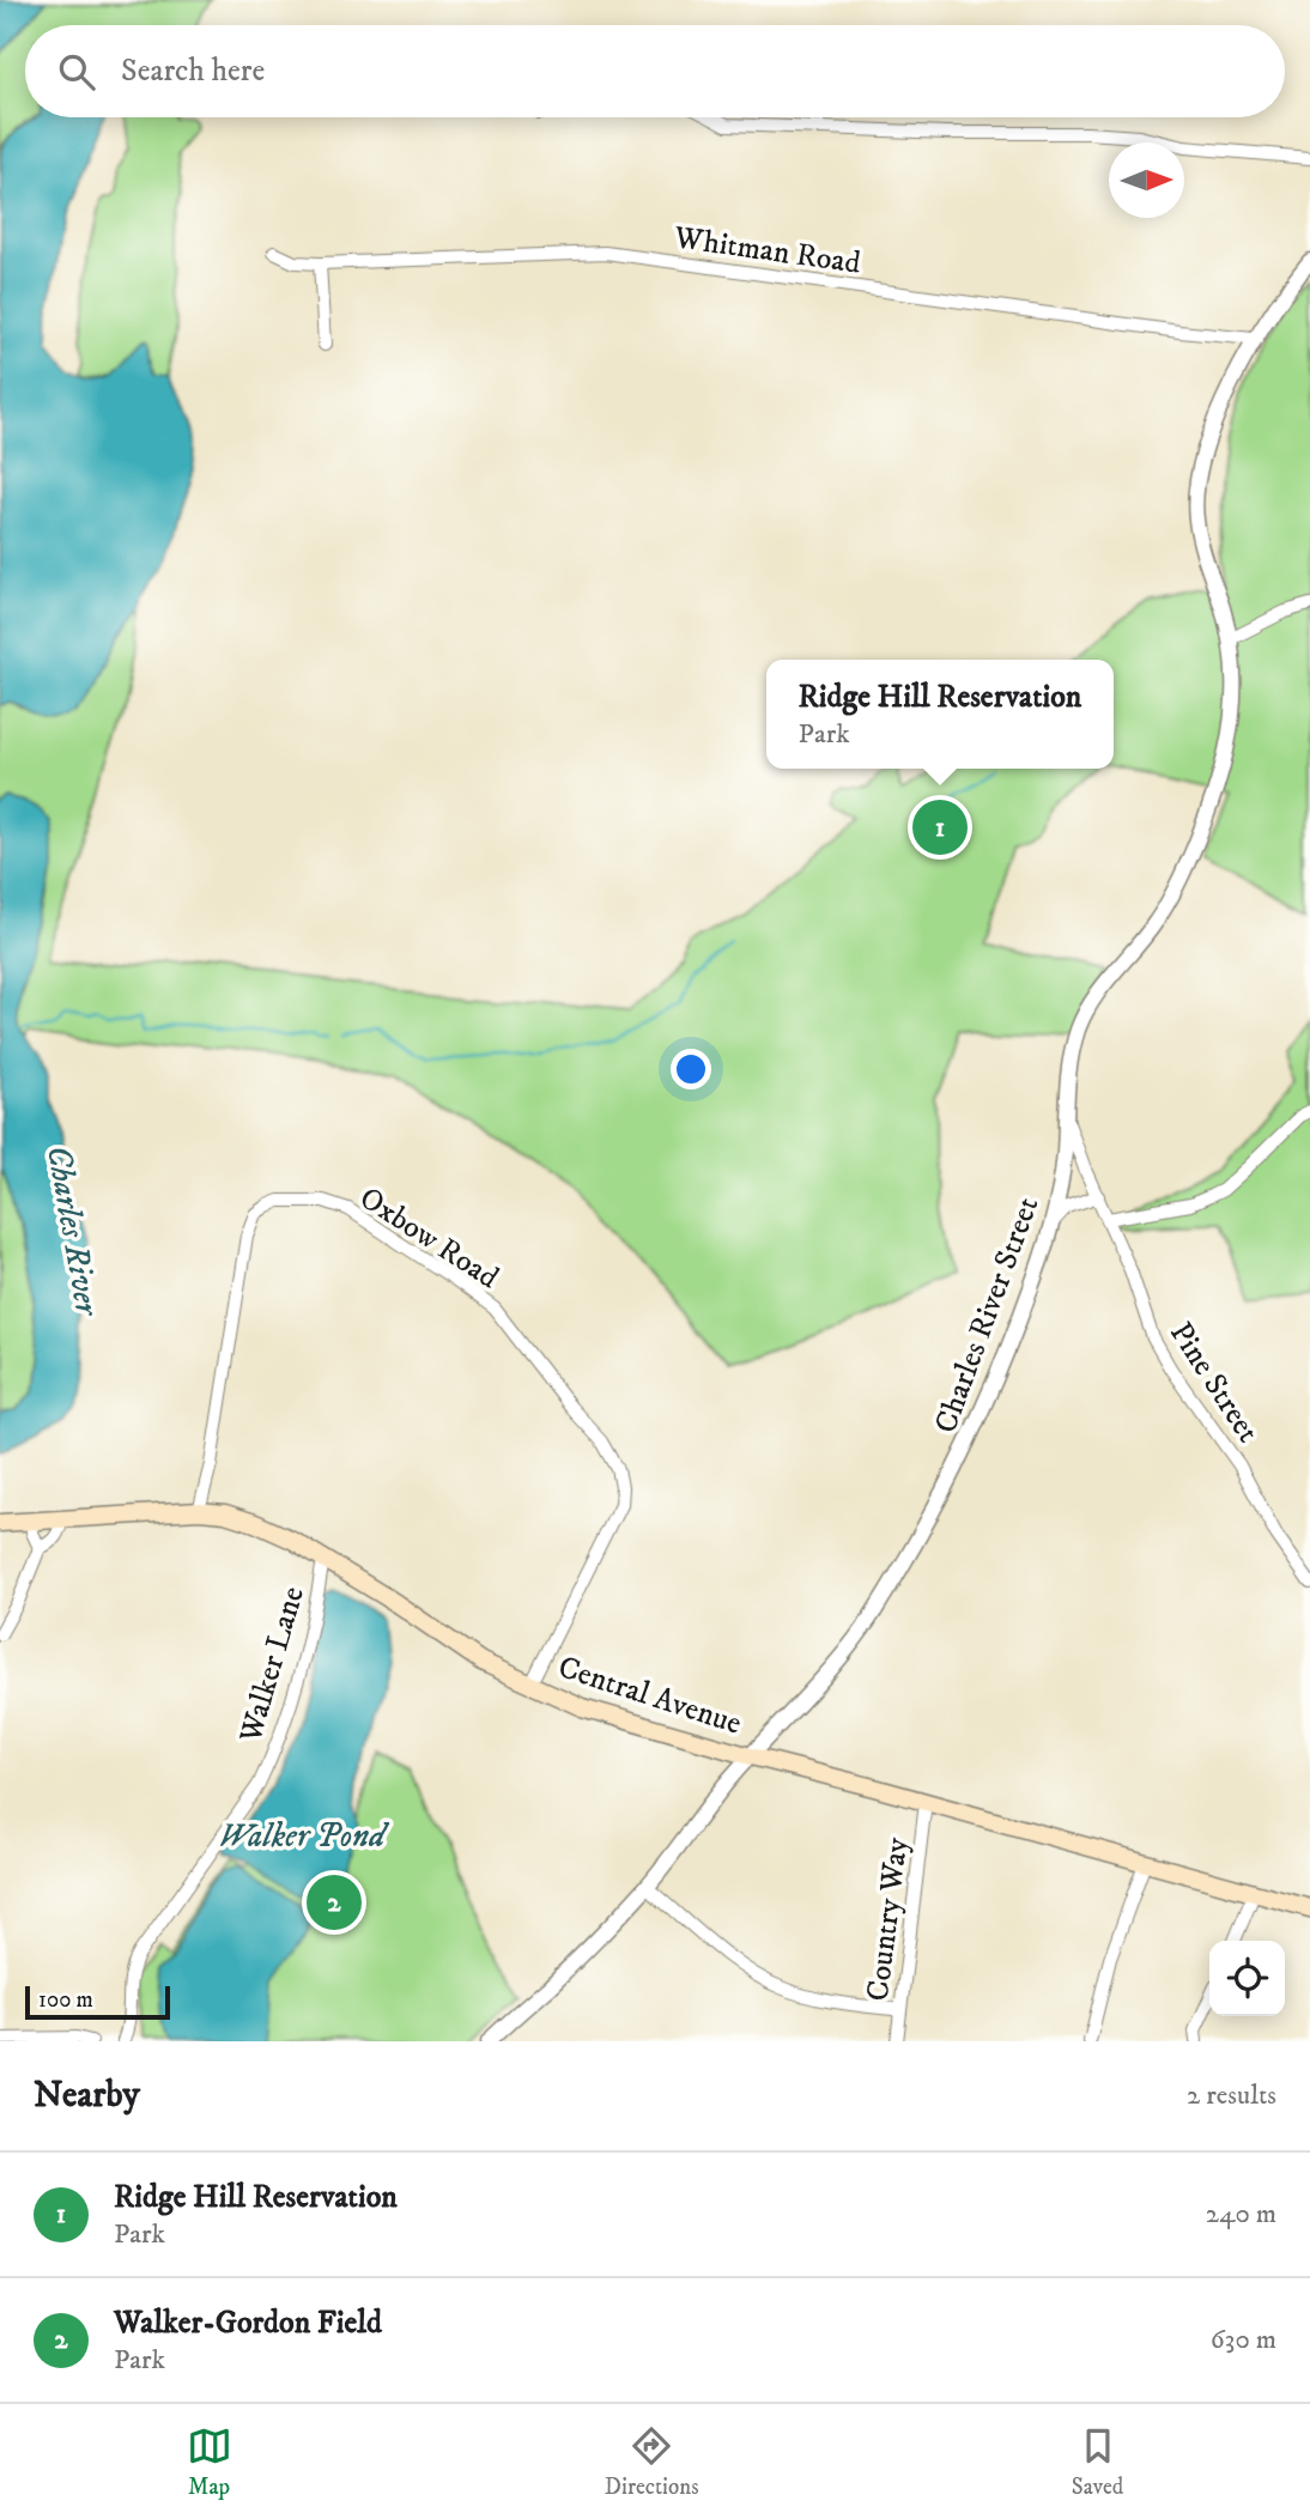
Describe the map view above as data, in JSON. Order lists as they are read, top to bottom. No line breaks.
{"streets":{"main road":["Central Avenue"],"street":["Whitman Road","Oxbow Road","Charles River Street","Pine Street","Walker Lane","Country Way"]},"crossings":[["Whitman Road","Charles River Street"],["Oxbow Road","Central Avenue"],["Charles River Street","Pine Street"],["Charles River Street","Central Avenue"],["Walker Lane","Central Avenue"],["Central Avenue","Country Way"]],"water":["Charles River","Walker Pond"],"scale_bar":"100 m","north":"right","page":{"search":"Search here","popup":["Ridge Hill Reservation","Park"],"pins":["1","2"],"scale":"100 m","heading":["Nearby","2 results"],"list":[{"mark":"1","name":"Ridge Hill Reservation","note":"Park","value":"240 m"},{"mark":"2","name":"Walker-Gordon Field","note":"Park","value":"630 m"}],"nav":["Map","Directions","Saved"]}}
